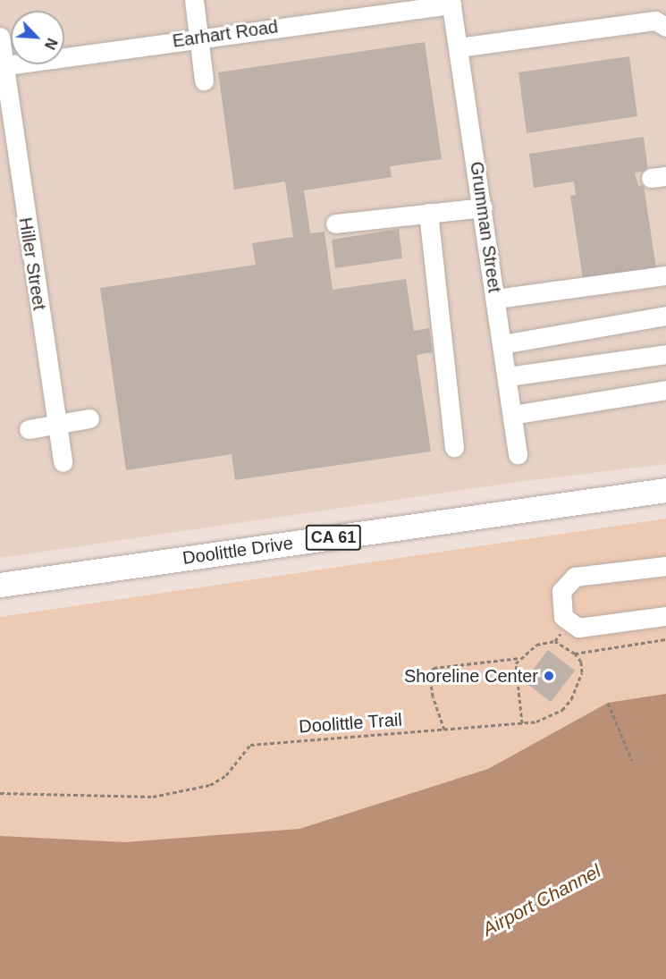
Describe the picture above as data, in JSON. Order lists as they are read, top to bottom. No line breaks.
{"streets":{"main road":["CA 61","Doolittle Drive"],"street":["Earhart Road","Grumman Street","Hiller Street"],"path":["Doolittle Trail"]},"crossings":[["Earhart Road","Grumman Street"],["Earhart Road","Hiller Street"]],"water":["Airport Channel"],"places":["Shoreline Center"],"north":"bottom right"}
